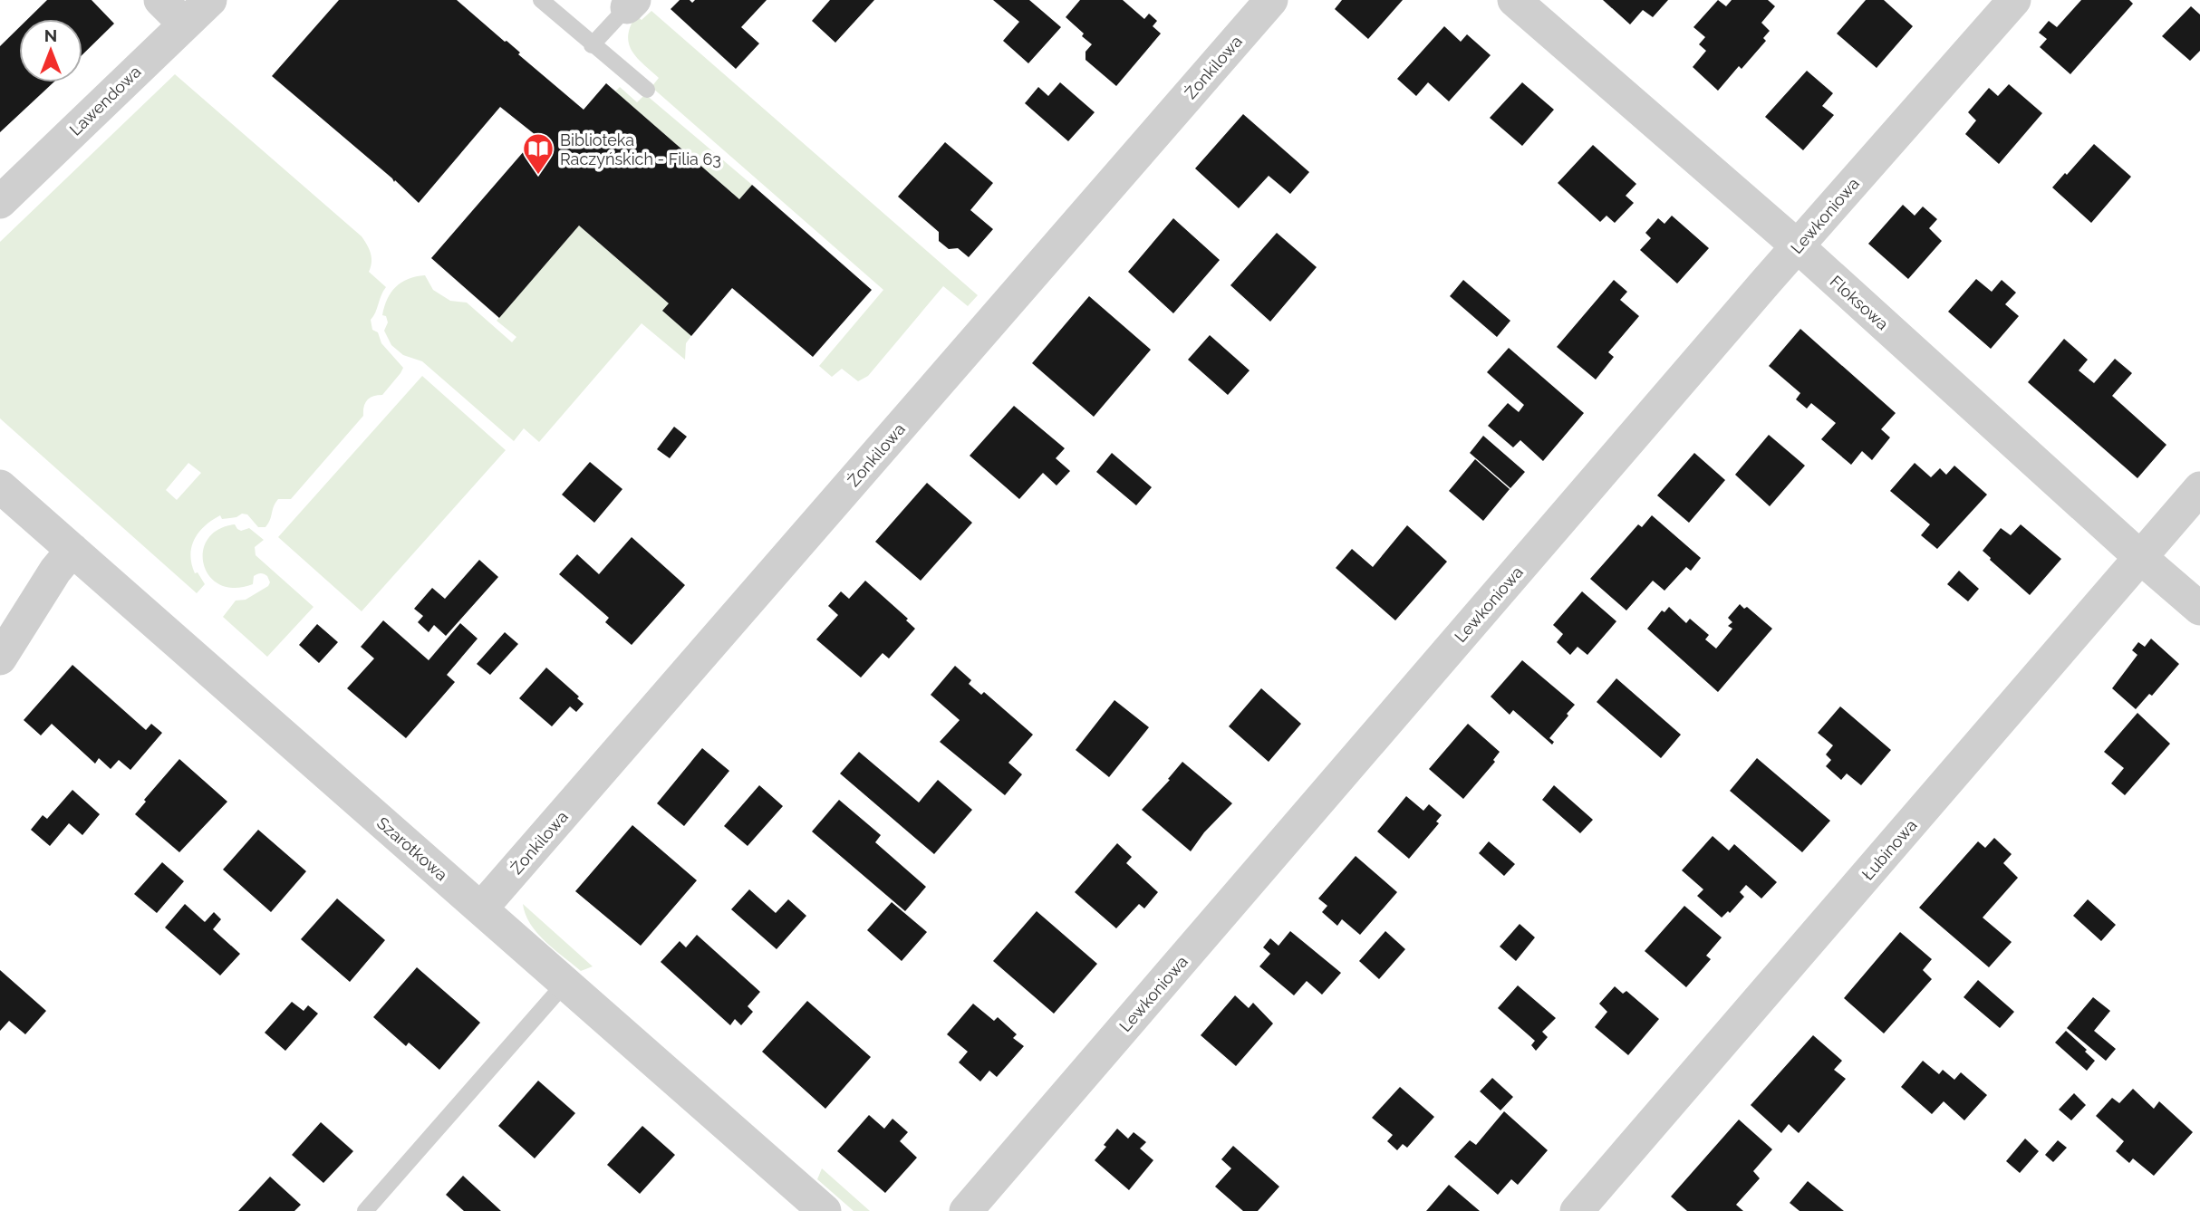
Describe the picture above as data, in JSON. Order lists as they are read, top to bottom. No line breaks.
{"streets":{"street":["Żonkilowa","Lawendowa","Lewkoniowa","Floksowa","Szarotkowa","Łubinowa"]},"crossings":[["Żonkilowa","Szarotkowa"],["Lewkoniowa","Floksowa"],["Floksowa","Łubinowa"]],"places":{"library":["Biblioteka Raczyńskich - Filia 63"]},"north":"top"}
